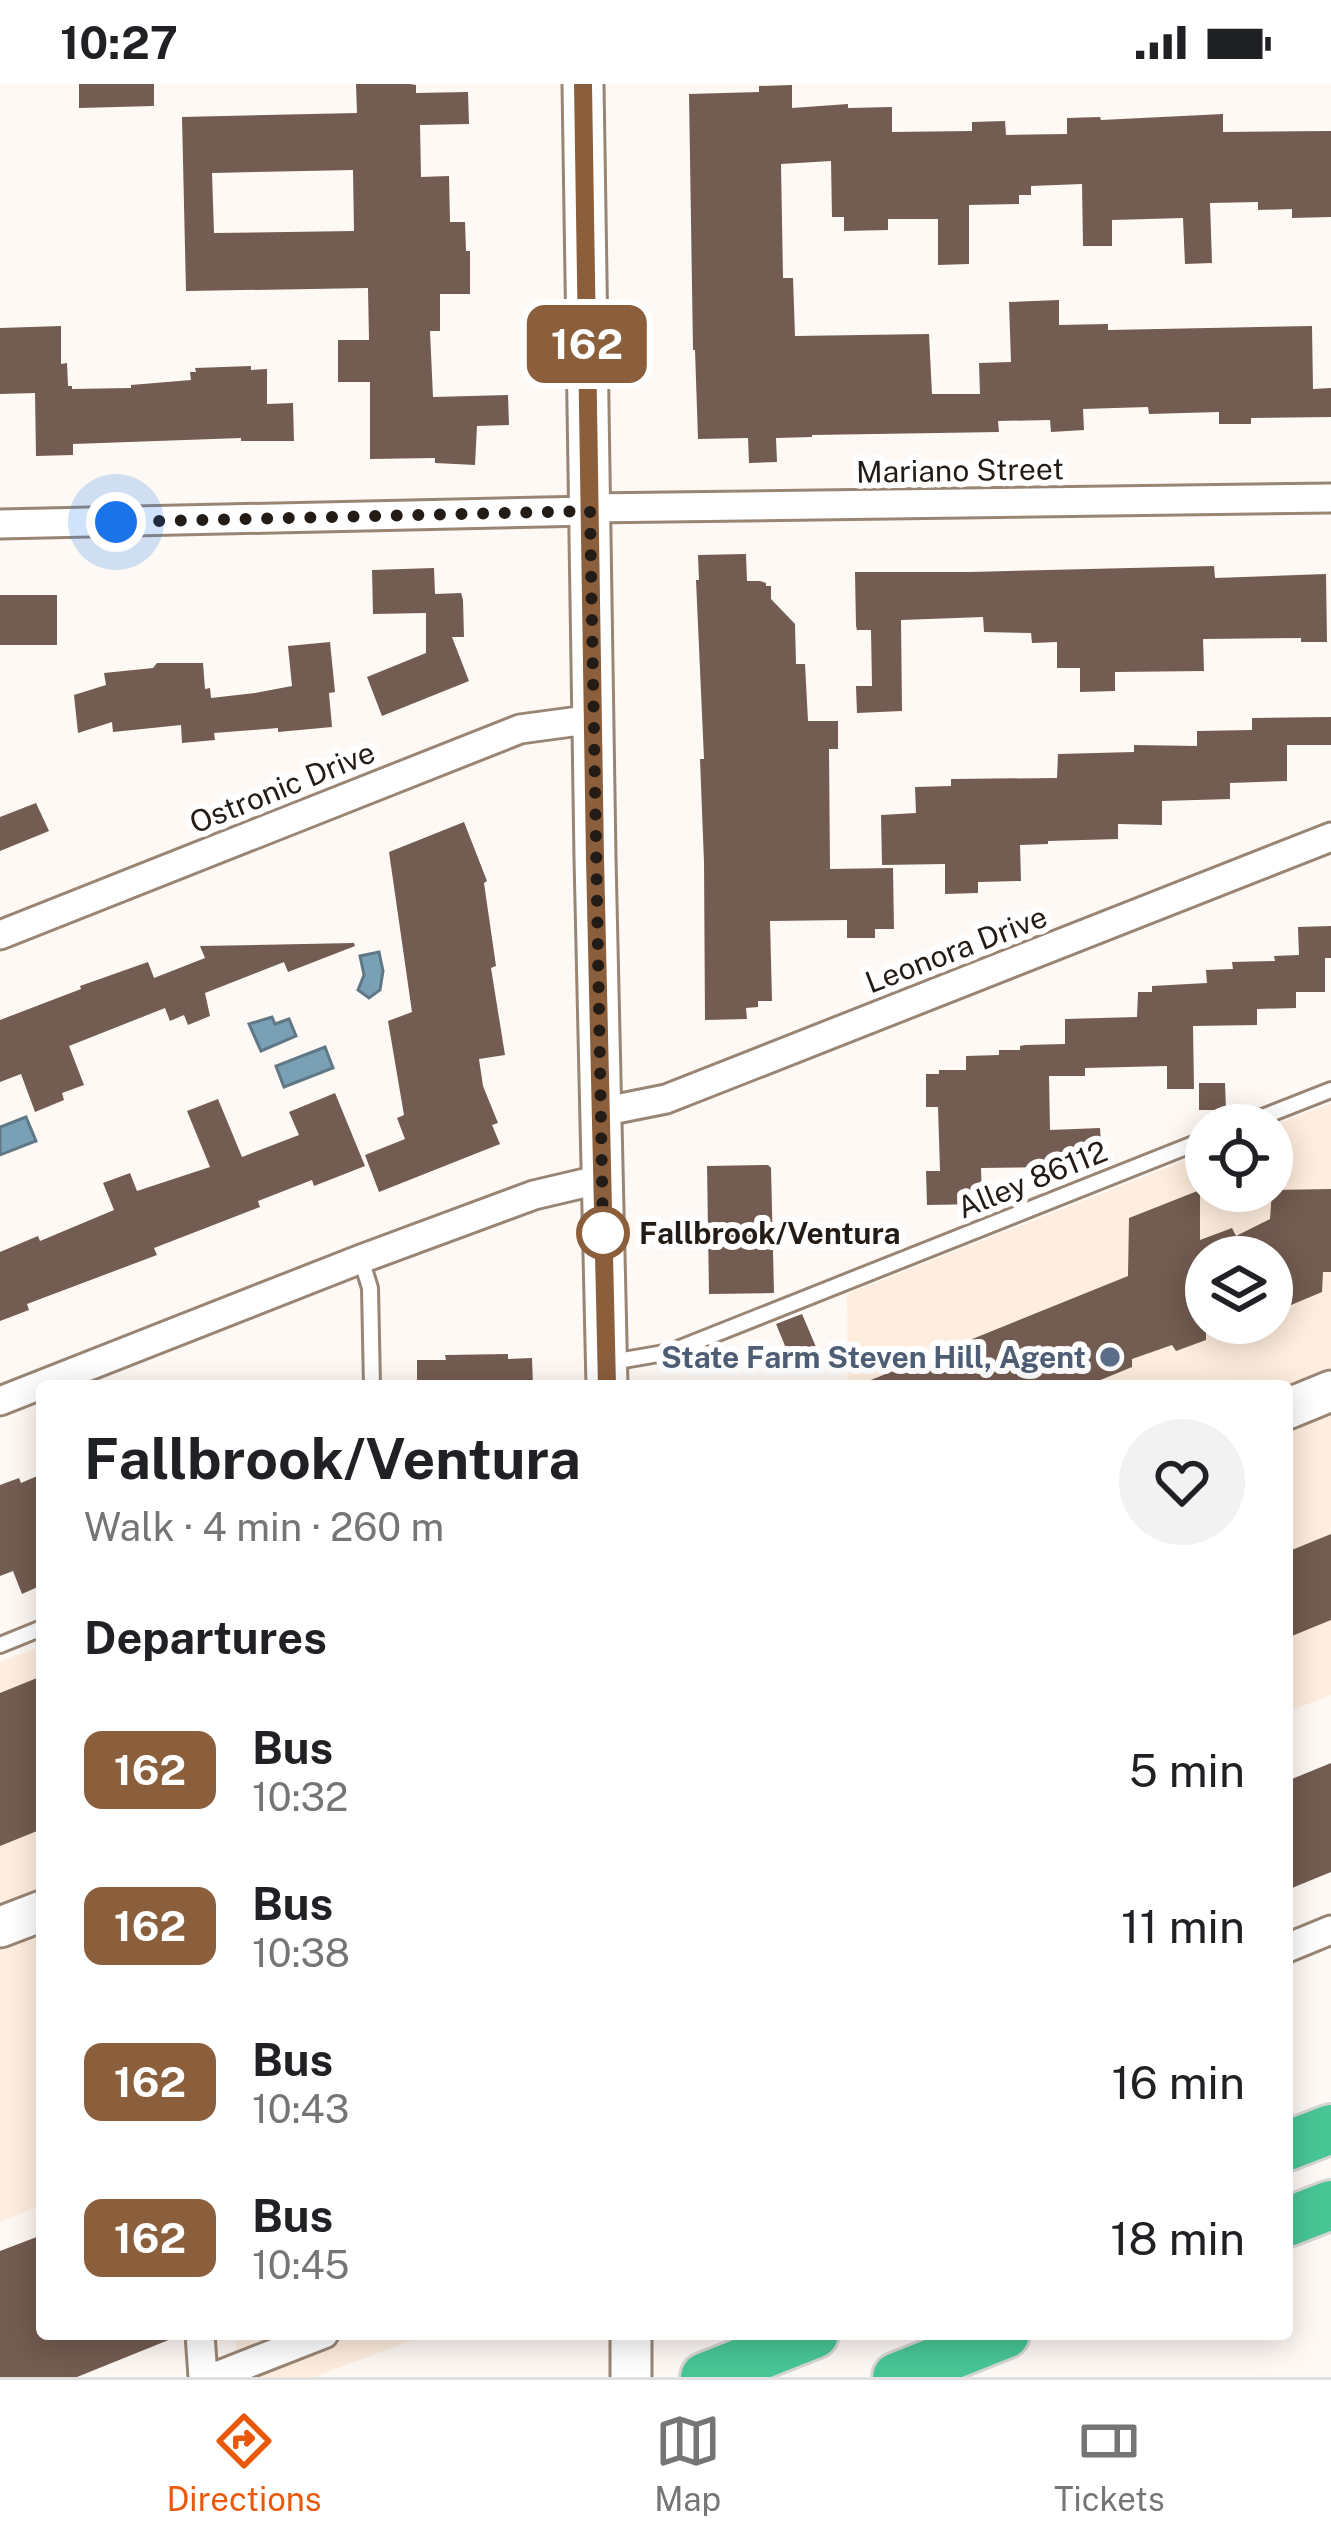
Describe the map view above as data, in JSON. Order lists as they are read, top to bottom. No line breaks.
{"streets":{"street":["Mariano Street","Ostronic Drive","Leonora Drive"],"lane":["Alley 86112"]},"places":["Fallbrook/Ventura","State Farm Steven Hill, Agent"],"lines":["bus line 162"],"page":{"status":"10:27","on_map":"162","heading":[["Fallbrook/Ventura","Walk · 4 min · 260 m"],"Departures"],"list":[{"mark":"162","name":"Bus","note":"10:32","value":"5 min"},{"mark":"162","name":"Bus","note":"10:38","value":"11 min"},{"mark":"162","name":"Bus","note":"10:43","value":"16 min"},{"mark":"162","name":"Bus","note":"10:45","value":"18 min"}],"tabs":["Directions","Map","Tickets"]}}
